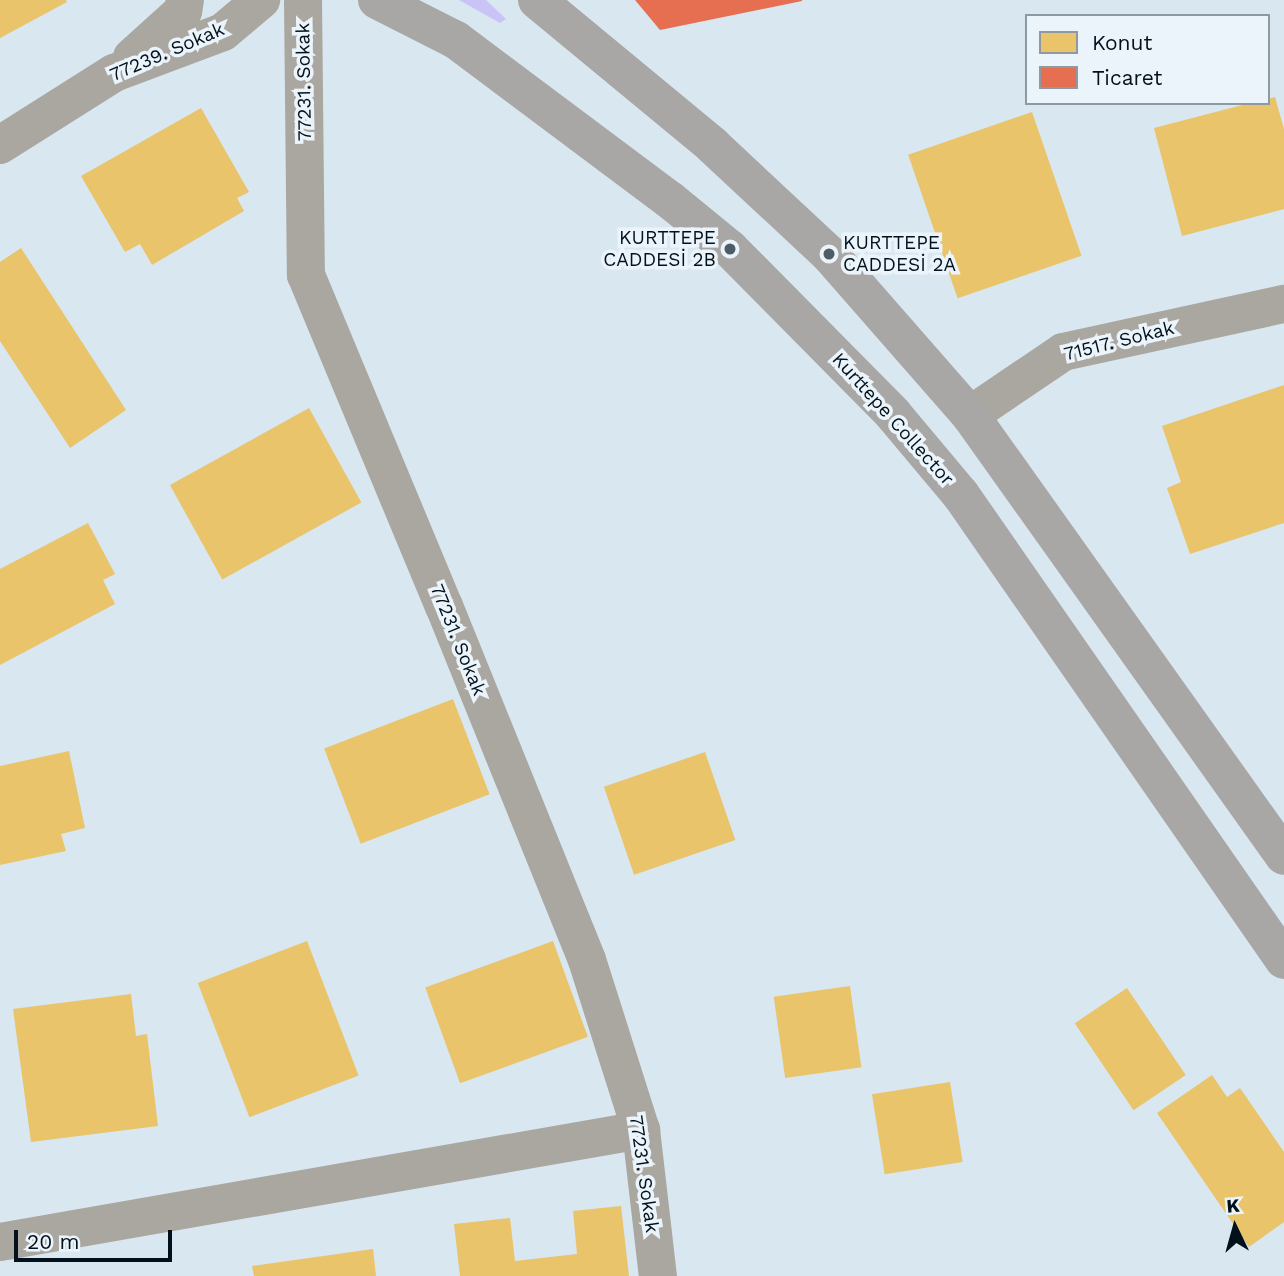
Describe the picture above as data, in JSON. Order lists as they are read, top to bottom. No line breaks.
{"streets":{"main road":["Kurttepe Collector"],"street":["77239. Sokak","77231. Sokak","71517. Sokak"]},"places":["KURTTEPE CADDESİ 2B","KURTTEPE CADDESİ 2A"],"legend":["Konut","Ticaret"],"scale_bar":"20 m","north":"top"}
